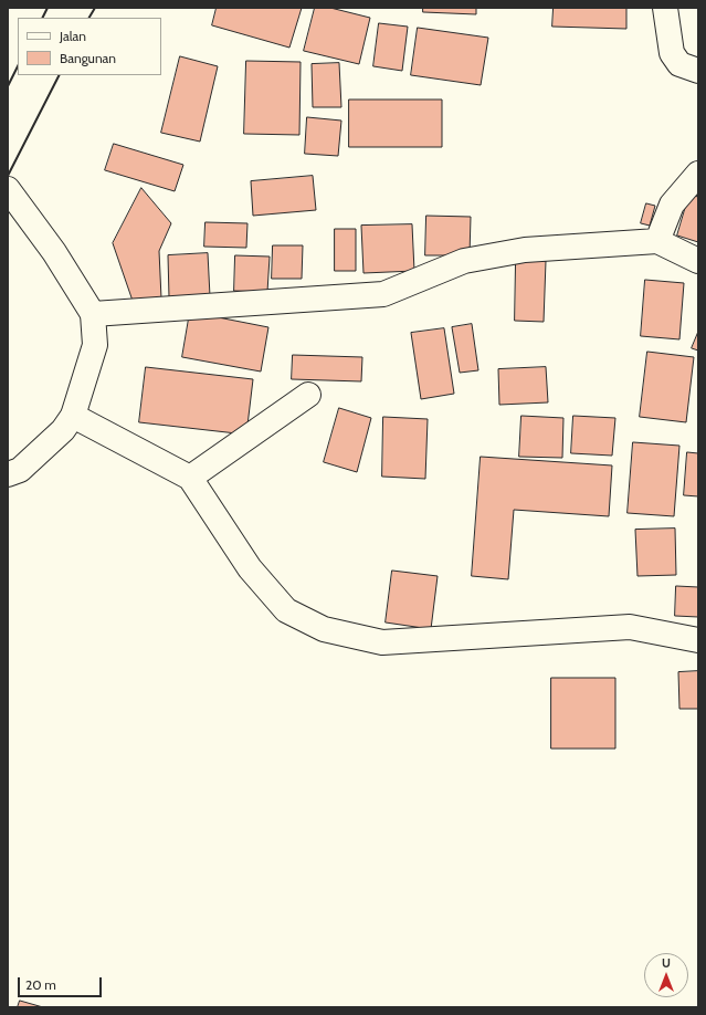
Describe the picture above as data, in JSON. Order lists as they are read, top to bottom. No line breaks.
{"legend":["Jalan","Bangunan"],"scale_bar":"20 m","north":"top"}
